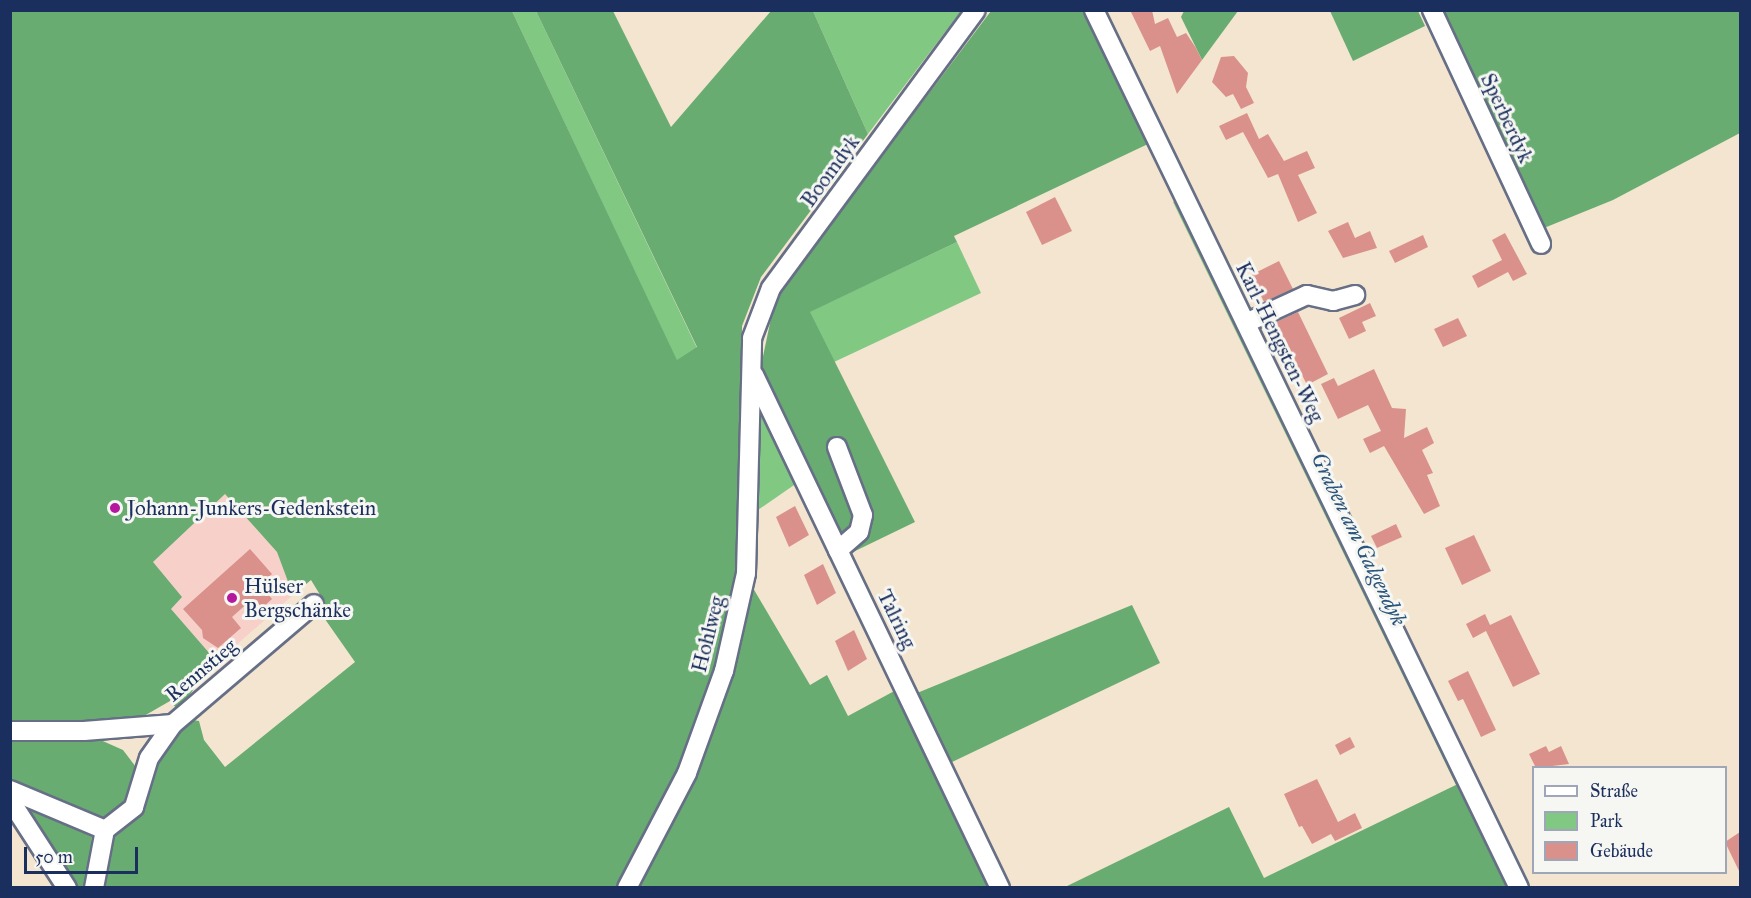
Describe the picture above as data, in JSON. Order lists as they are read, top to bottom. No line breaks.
{"streets":{"street":["Sperberdyk","Boomdyk","Karl-Hengsten-Weg","Talring","Hohlweg","Rennstieg"]},"crossings":[["Boomdyk","Talring"],["Boomdyk","Hohlweg"],["Talring","Hohlweg"]],"water":["Graben am Galgendyk"],"places":["Johann-Junkers-Gedenkstein","Hülser Bergschänke"],"legend":["Straße","Park","Gebäude"],"scale_bar":"50 m"}
